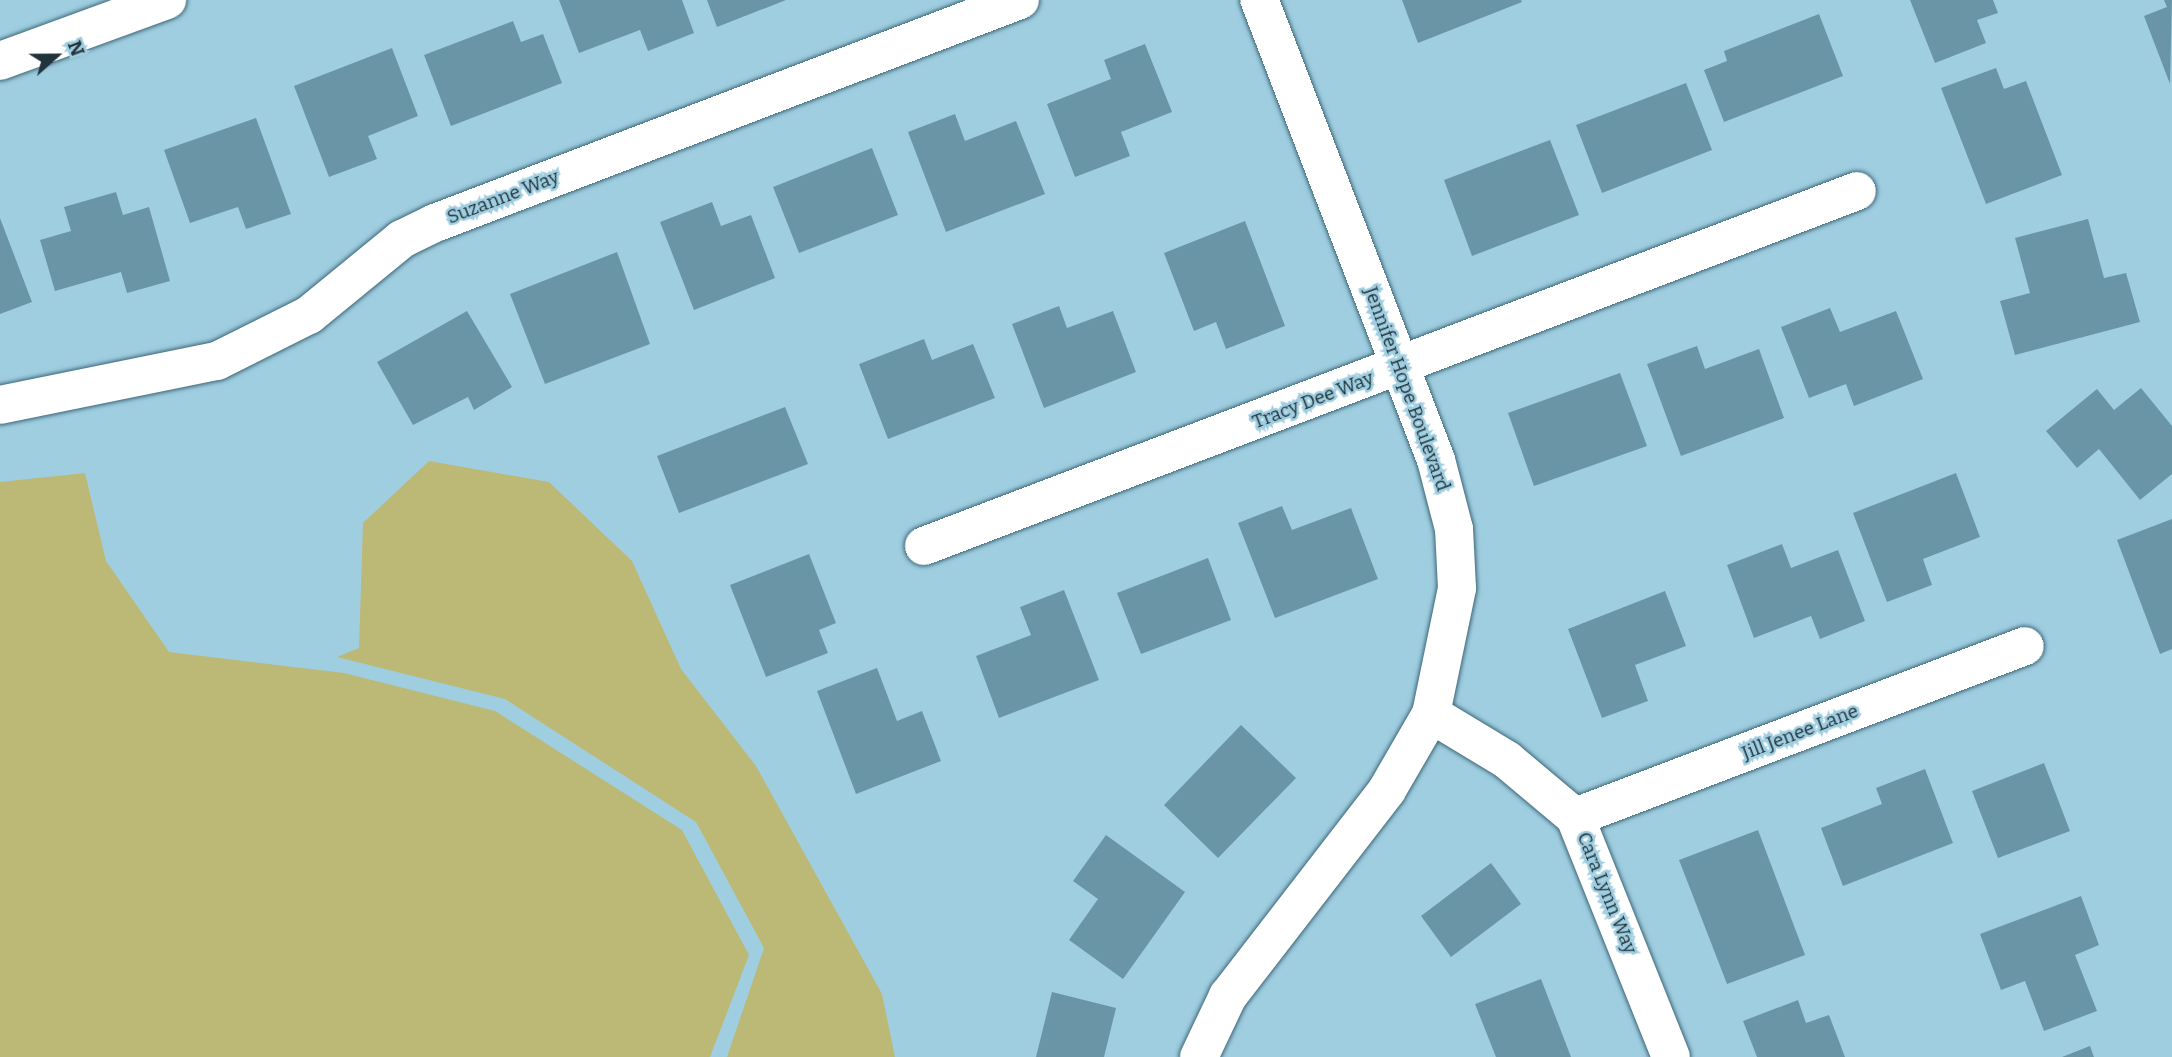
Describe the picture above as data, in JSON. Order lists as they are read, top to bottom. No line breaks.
{"streets":{"street":["Suzanne Way","Jennifer Hope Boulevard","Tracy Dee Way","Jill Jenee Lane","Cara Lynn Way"]},"crossings":[["Jennifer Hope Boulevard","Tracy Dee Way"],["Jennifer Hope Boulevard","Cara Lynn Way"],["Jill Jenee Lane","Cara Lynn Way"]],"north":"right"}
